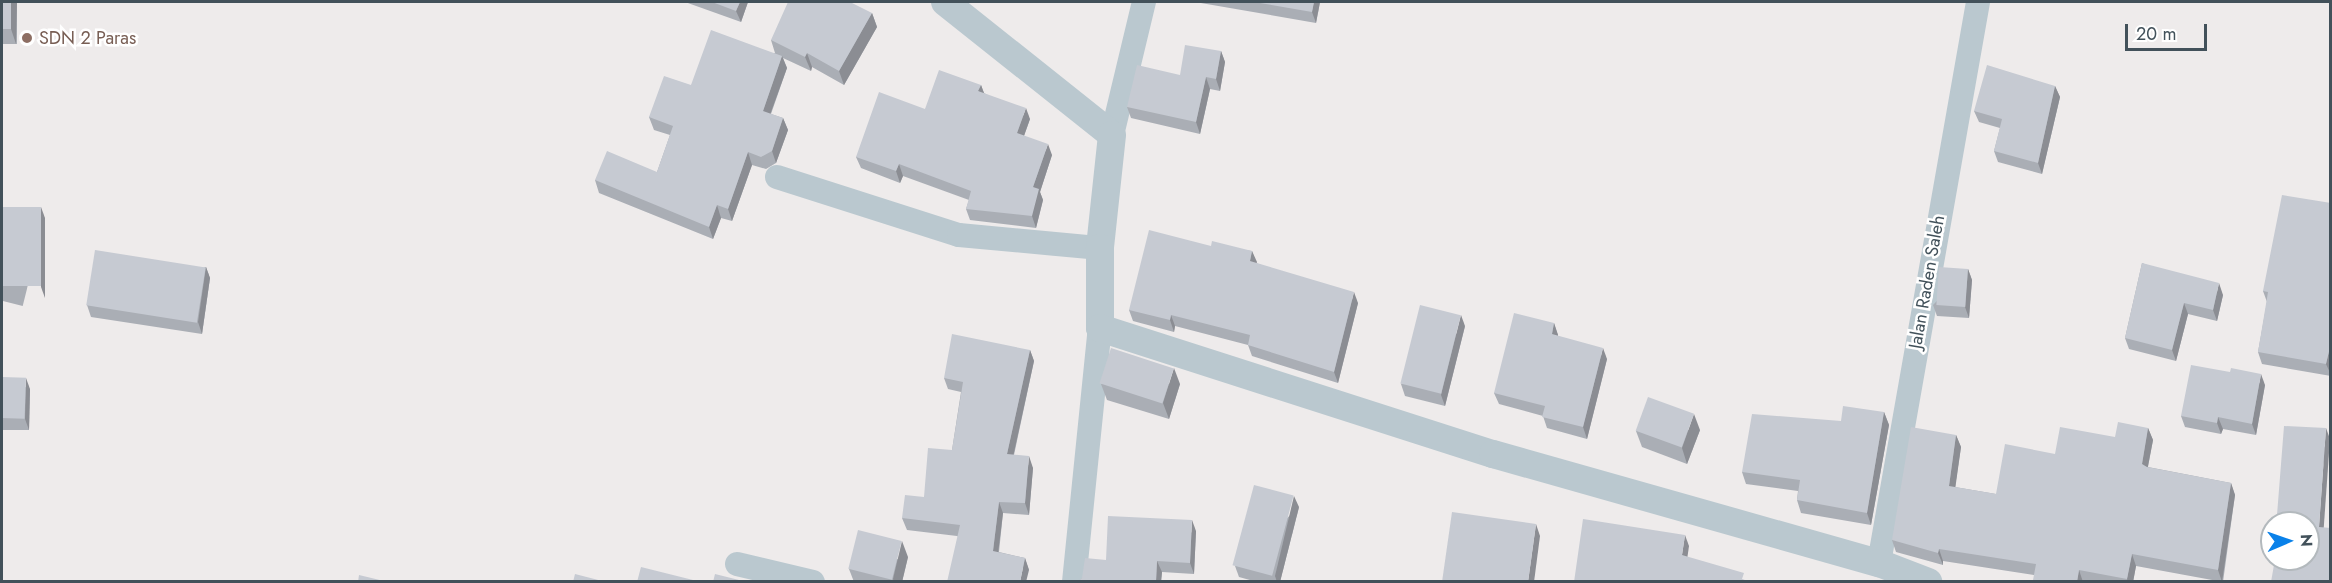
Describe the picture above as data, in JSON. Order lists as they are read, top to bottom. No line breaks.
{"streets":{"street":["Jalan Raden Saleh"]},"places":["SDN 2 Paras"],"scale_bar":"20 m","north":"right"}
